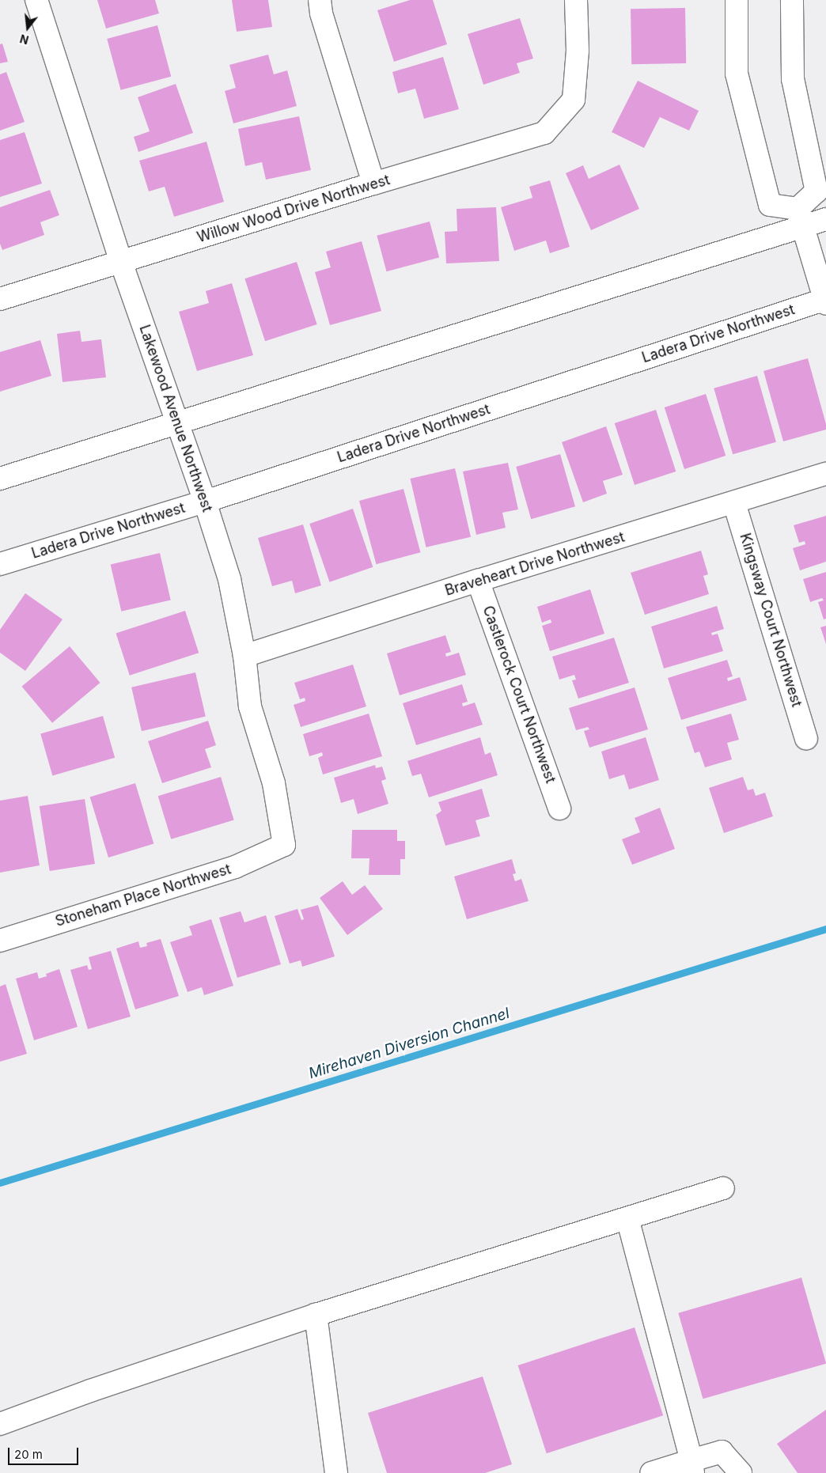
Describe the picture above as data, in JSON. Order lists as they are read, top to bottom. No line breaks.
{"streets":{"street":["Willow Wood Drive Northwest","Ladera Drive Northwest","Lakewood Avenue Northwest","Braveheart Drive Northwest","Kingsway Court Northwest","Castlerock Court Northwest","Stoneham Place Northwest"]},"crossings":[["Willow Wood Drive Northwest","Lakewood Avenue Northwest"],["Ladera Drive Northwest","Lakewood Avenue Northwest"],["Lakewood Avenue Northwest","Braveheart Drive Northwest"],["Lakewood Avenue Northwest","Stoneham Place Northwest"],["Braveheart Drive Northwest","Kingsway Court Northwest"],["Braveheart Drive Northwest","Castlerock Court Northwest"]],"water":["Mirehaven Diversion Channel"],"scale_bar":"20 m","north":"bottom"}
